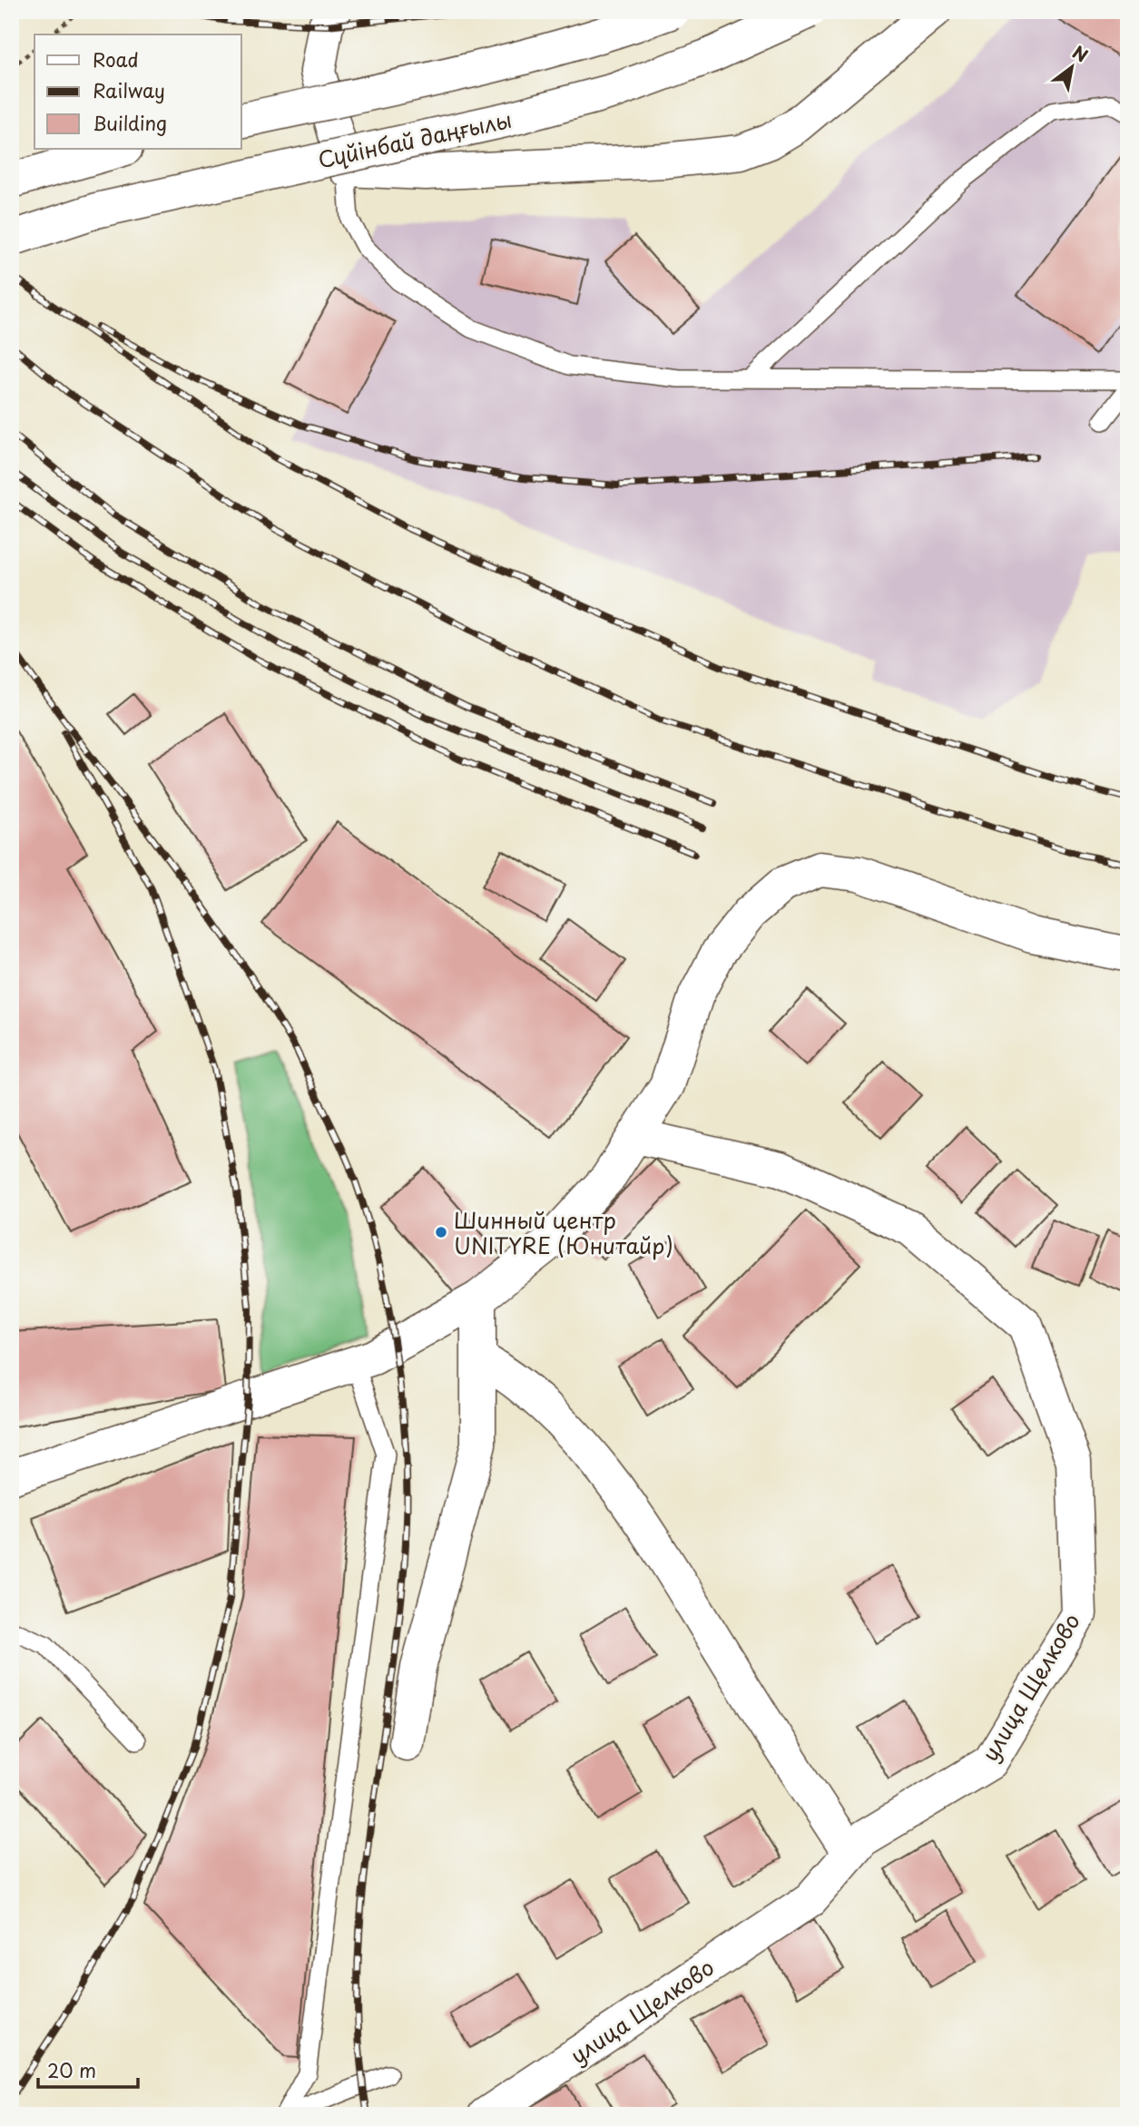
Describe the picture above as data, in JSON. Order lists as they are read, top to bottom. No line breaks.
{"streets":{"street":["Сүйінбай даңғылы","улица Щелково"]},"places":["Шинный центр UNITYRE (Юнитайр)"],"legend":["Road","Railway","Building"],"scale_bar":"20 m","north":"top right"}
